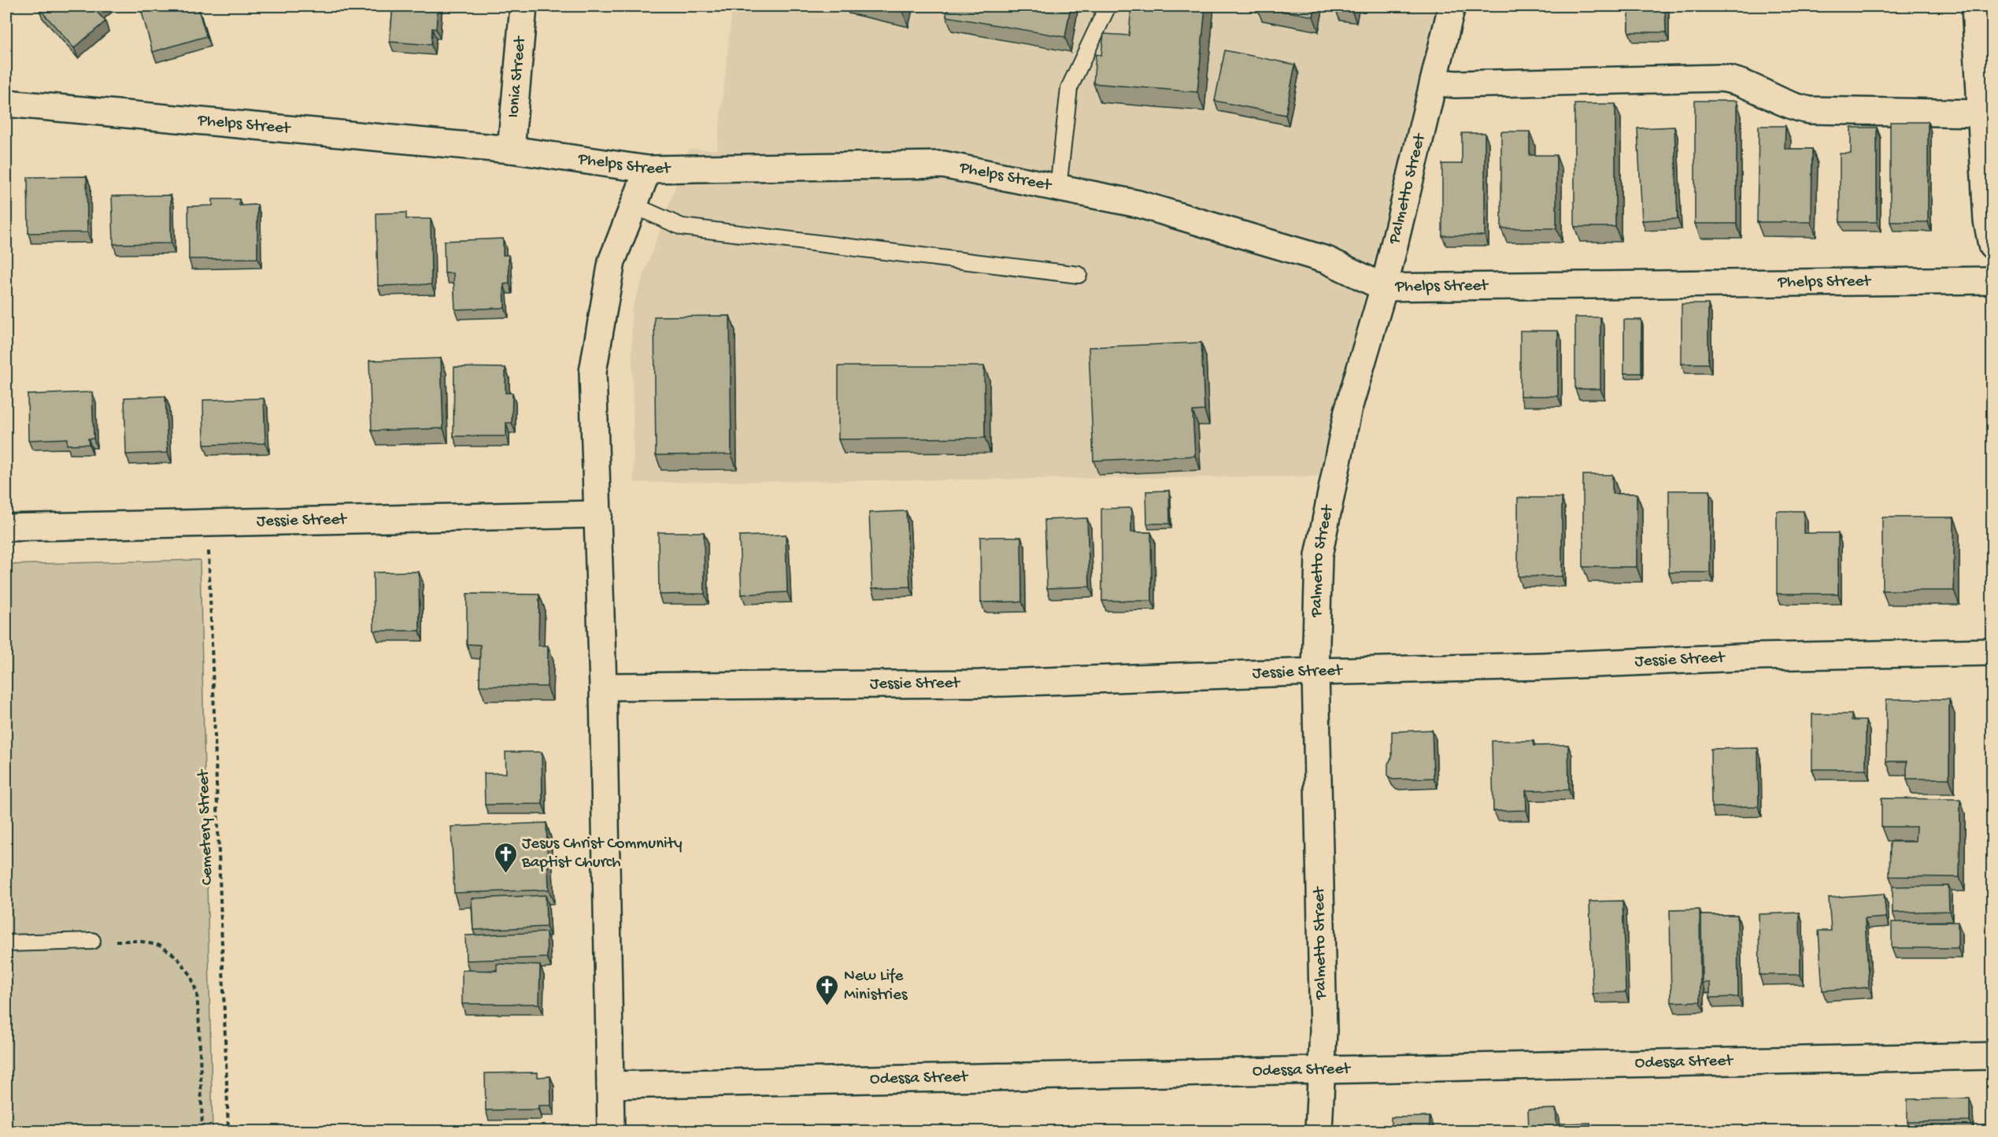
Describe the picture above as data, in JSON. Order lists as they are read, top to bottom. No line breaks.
{"streets":{"street":["Ionia Street","Phelps Street","Palmetto Street","Jessie Street","Odessa Street"],"path":["Cemetery Street"]},"crossings":[["Ionia Street","Phelps Street"],["Phelps Street","Palmetto Street"],["Palmetto Street","Jessie Street"],["Palmetto Street","Odessa Street"],["Jessie Street","Cemetery Street"]],"places":{"church":["Jesus Christ Community Baptist Church","New Life Ministries"]}}
